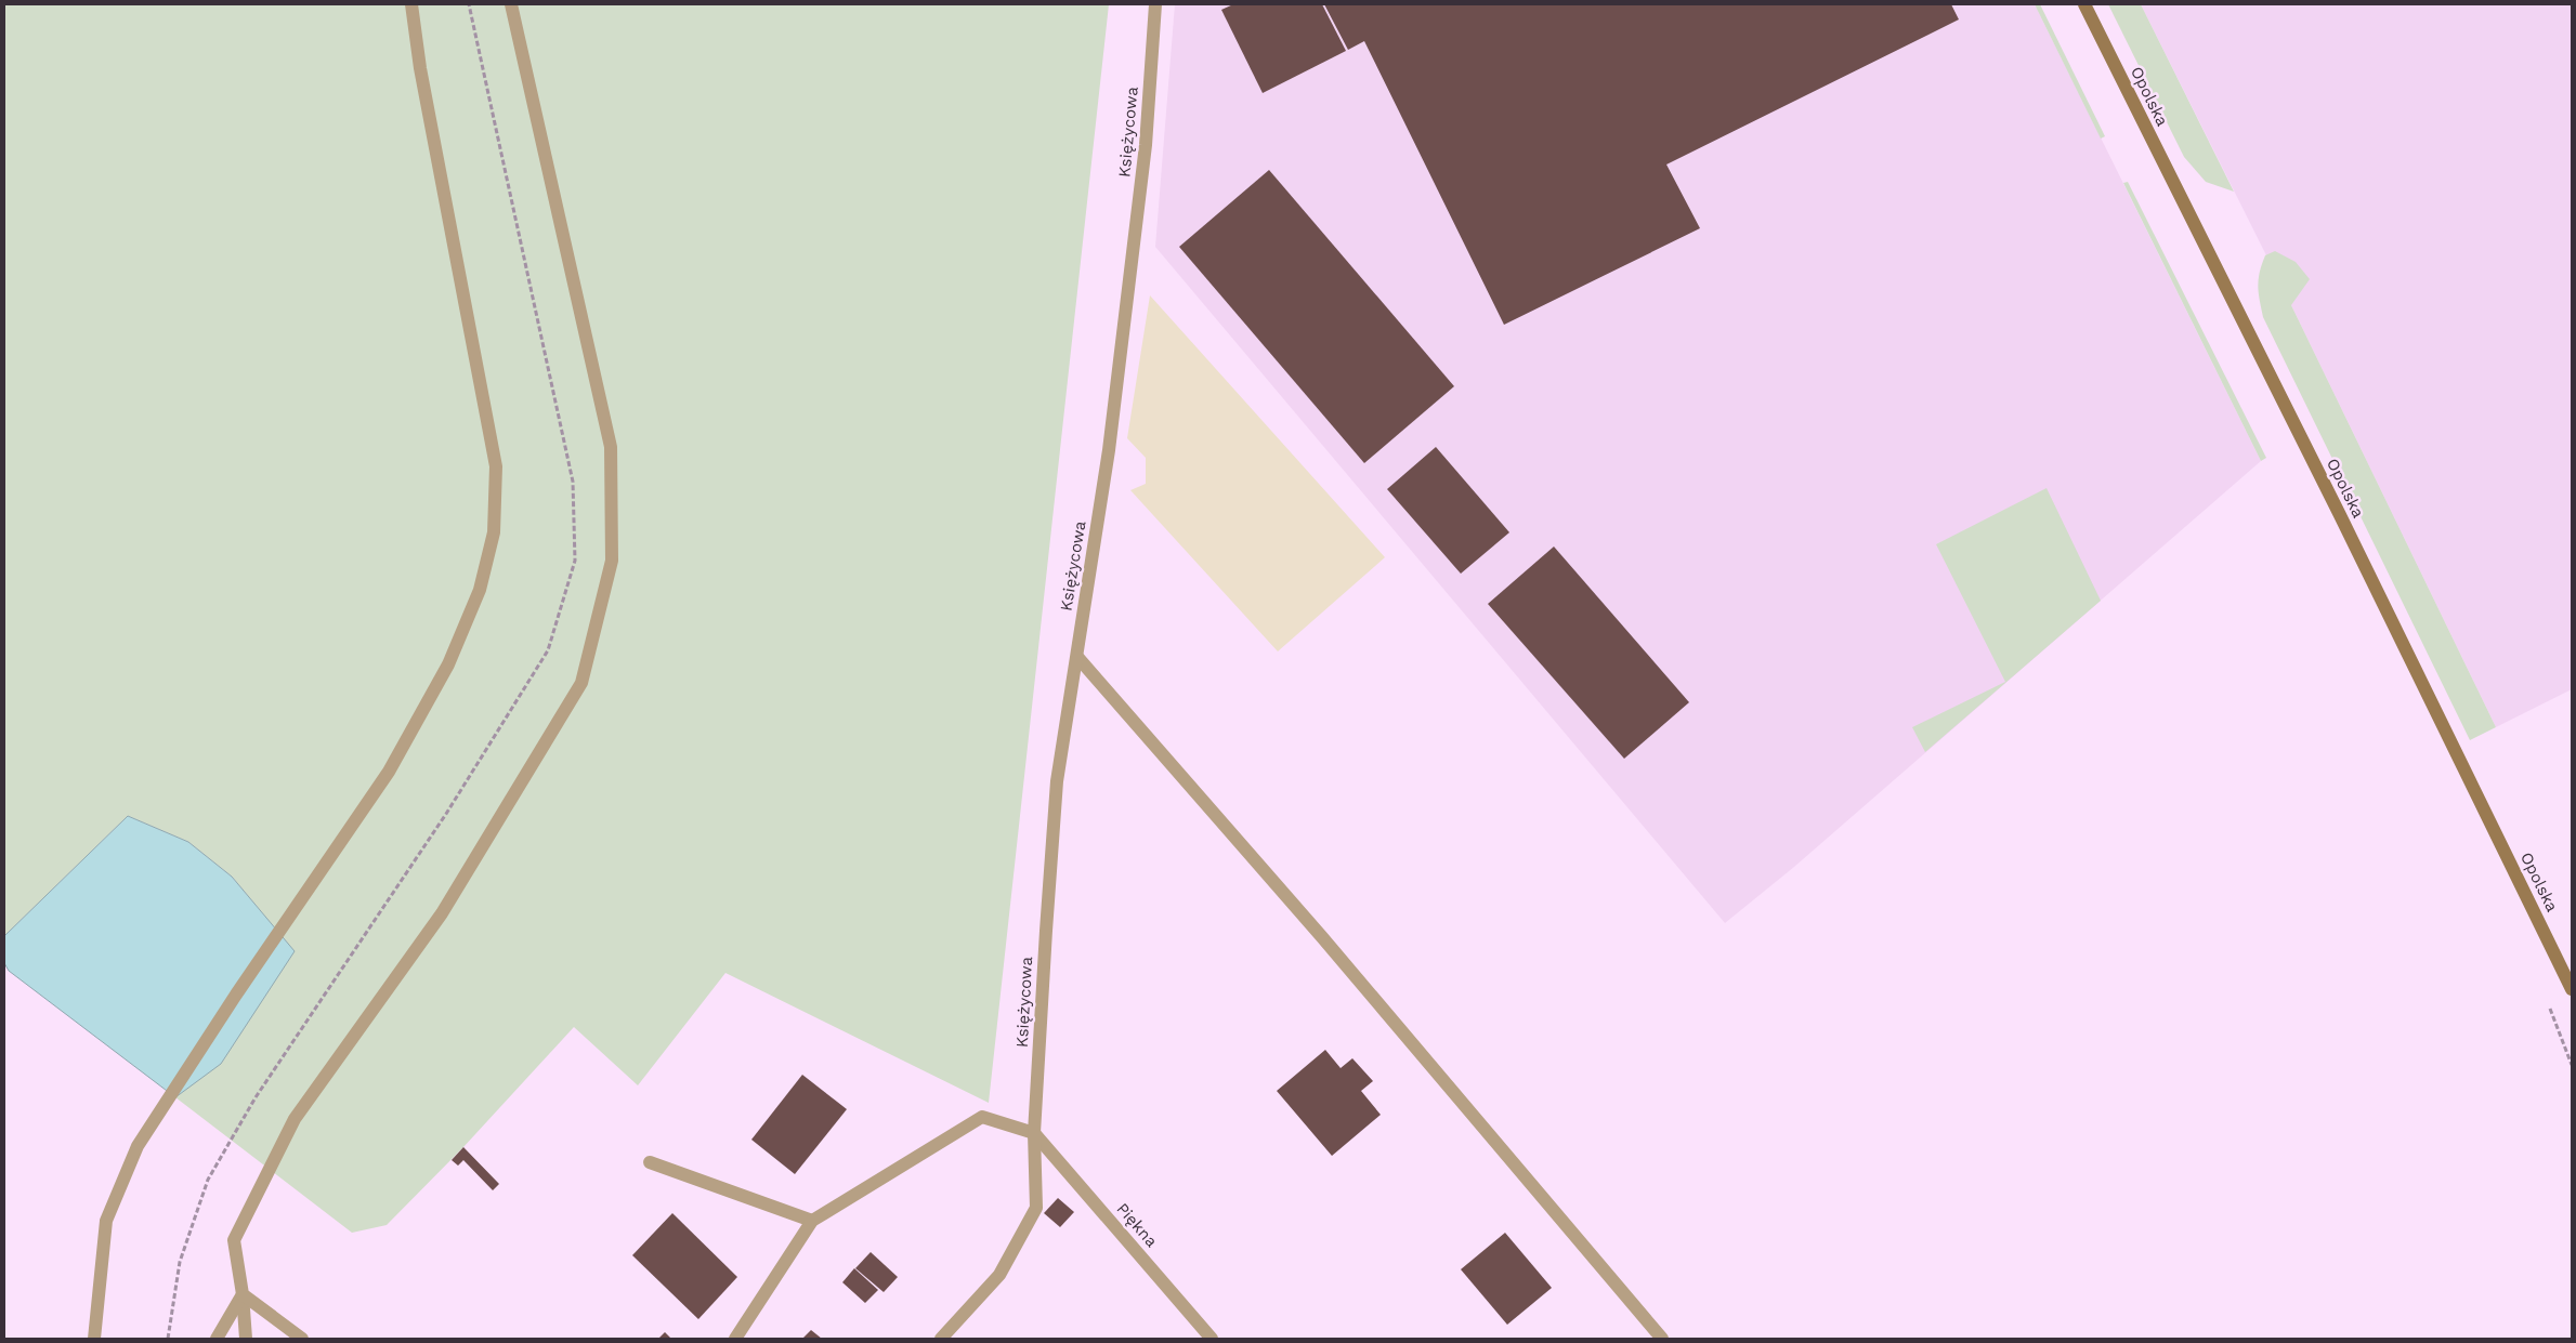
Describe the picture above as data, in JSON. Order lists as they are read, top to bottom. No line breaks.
{"streets":{"street":["Opolska","Księżycowa","Piękna"]},"crossings":[["Księżycowa","Piękna"]]}
